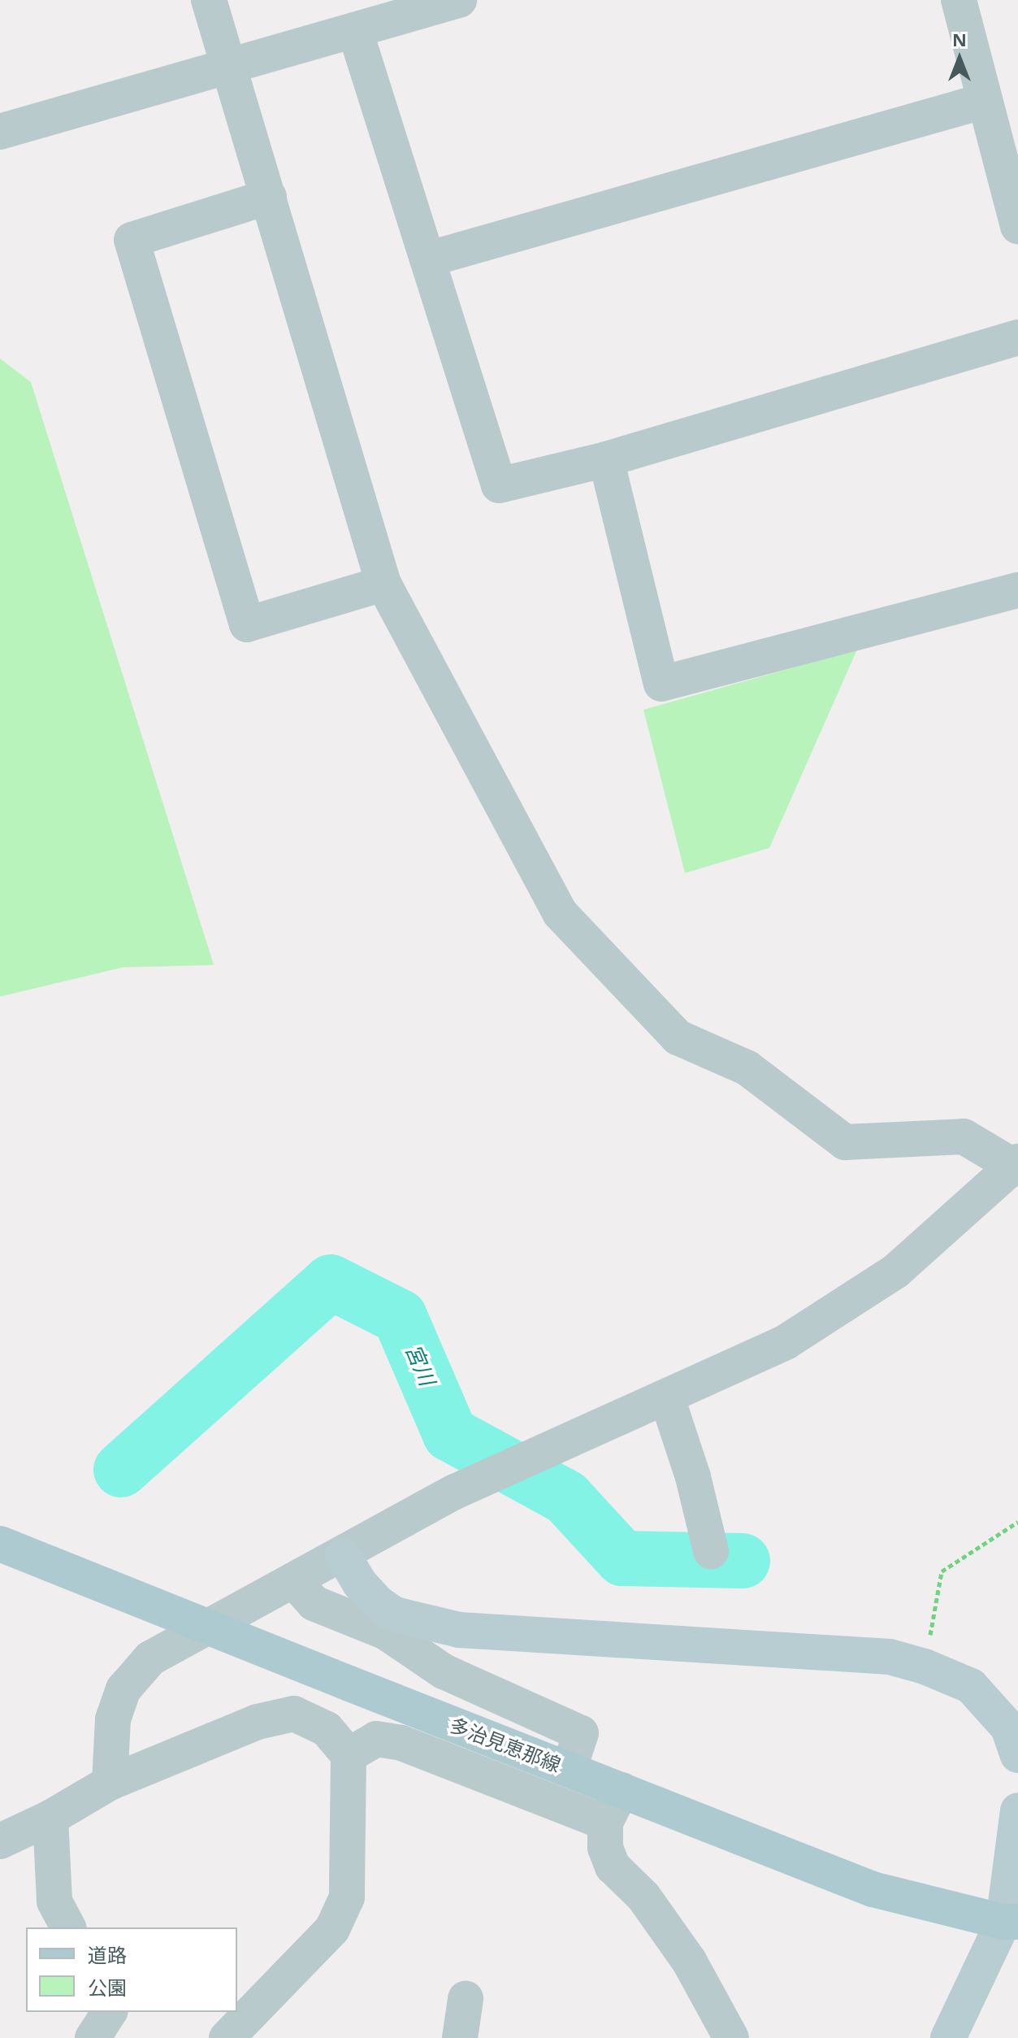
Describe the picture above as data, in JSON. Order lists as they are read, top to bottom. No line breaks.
{"streets":{"main road":["多治見恵那線"]},"water":["宮川"],"legend":["道路","公園"],"north":"top"}
